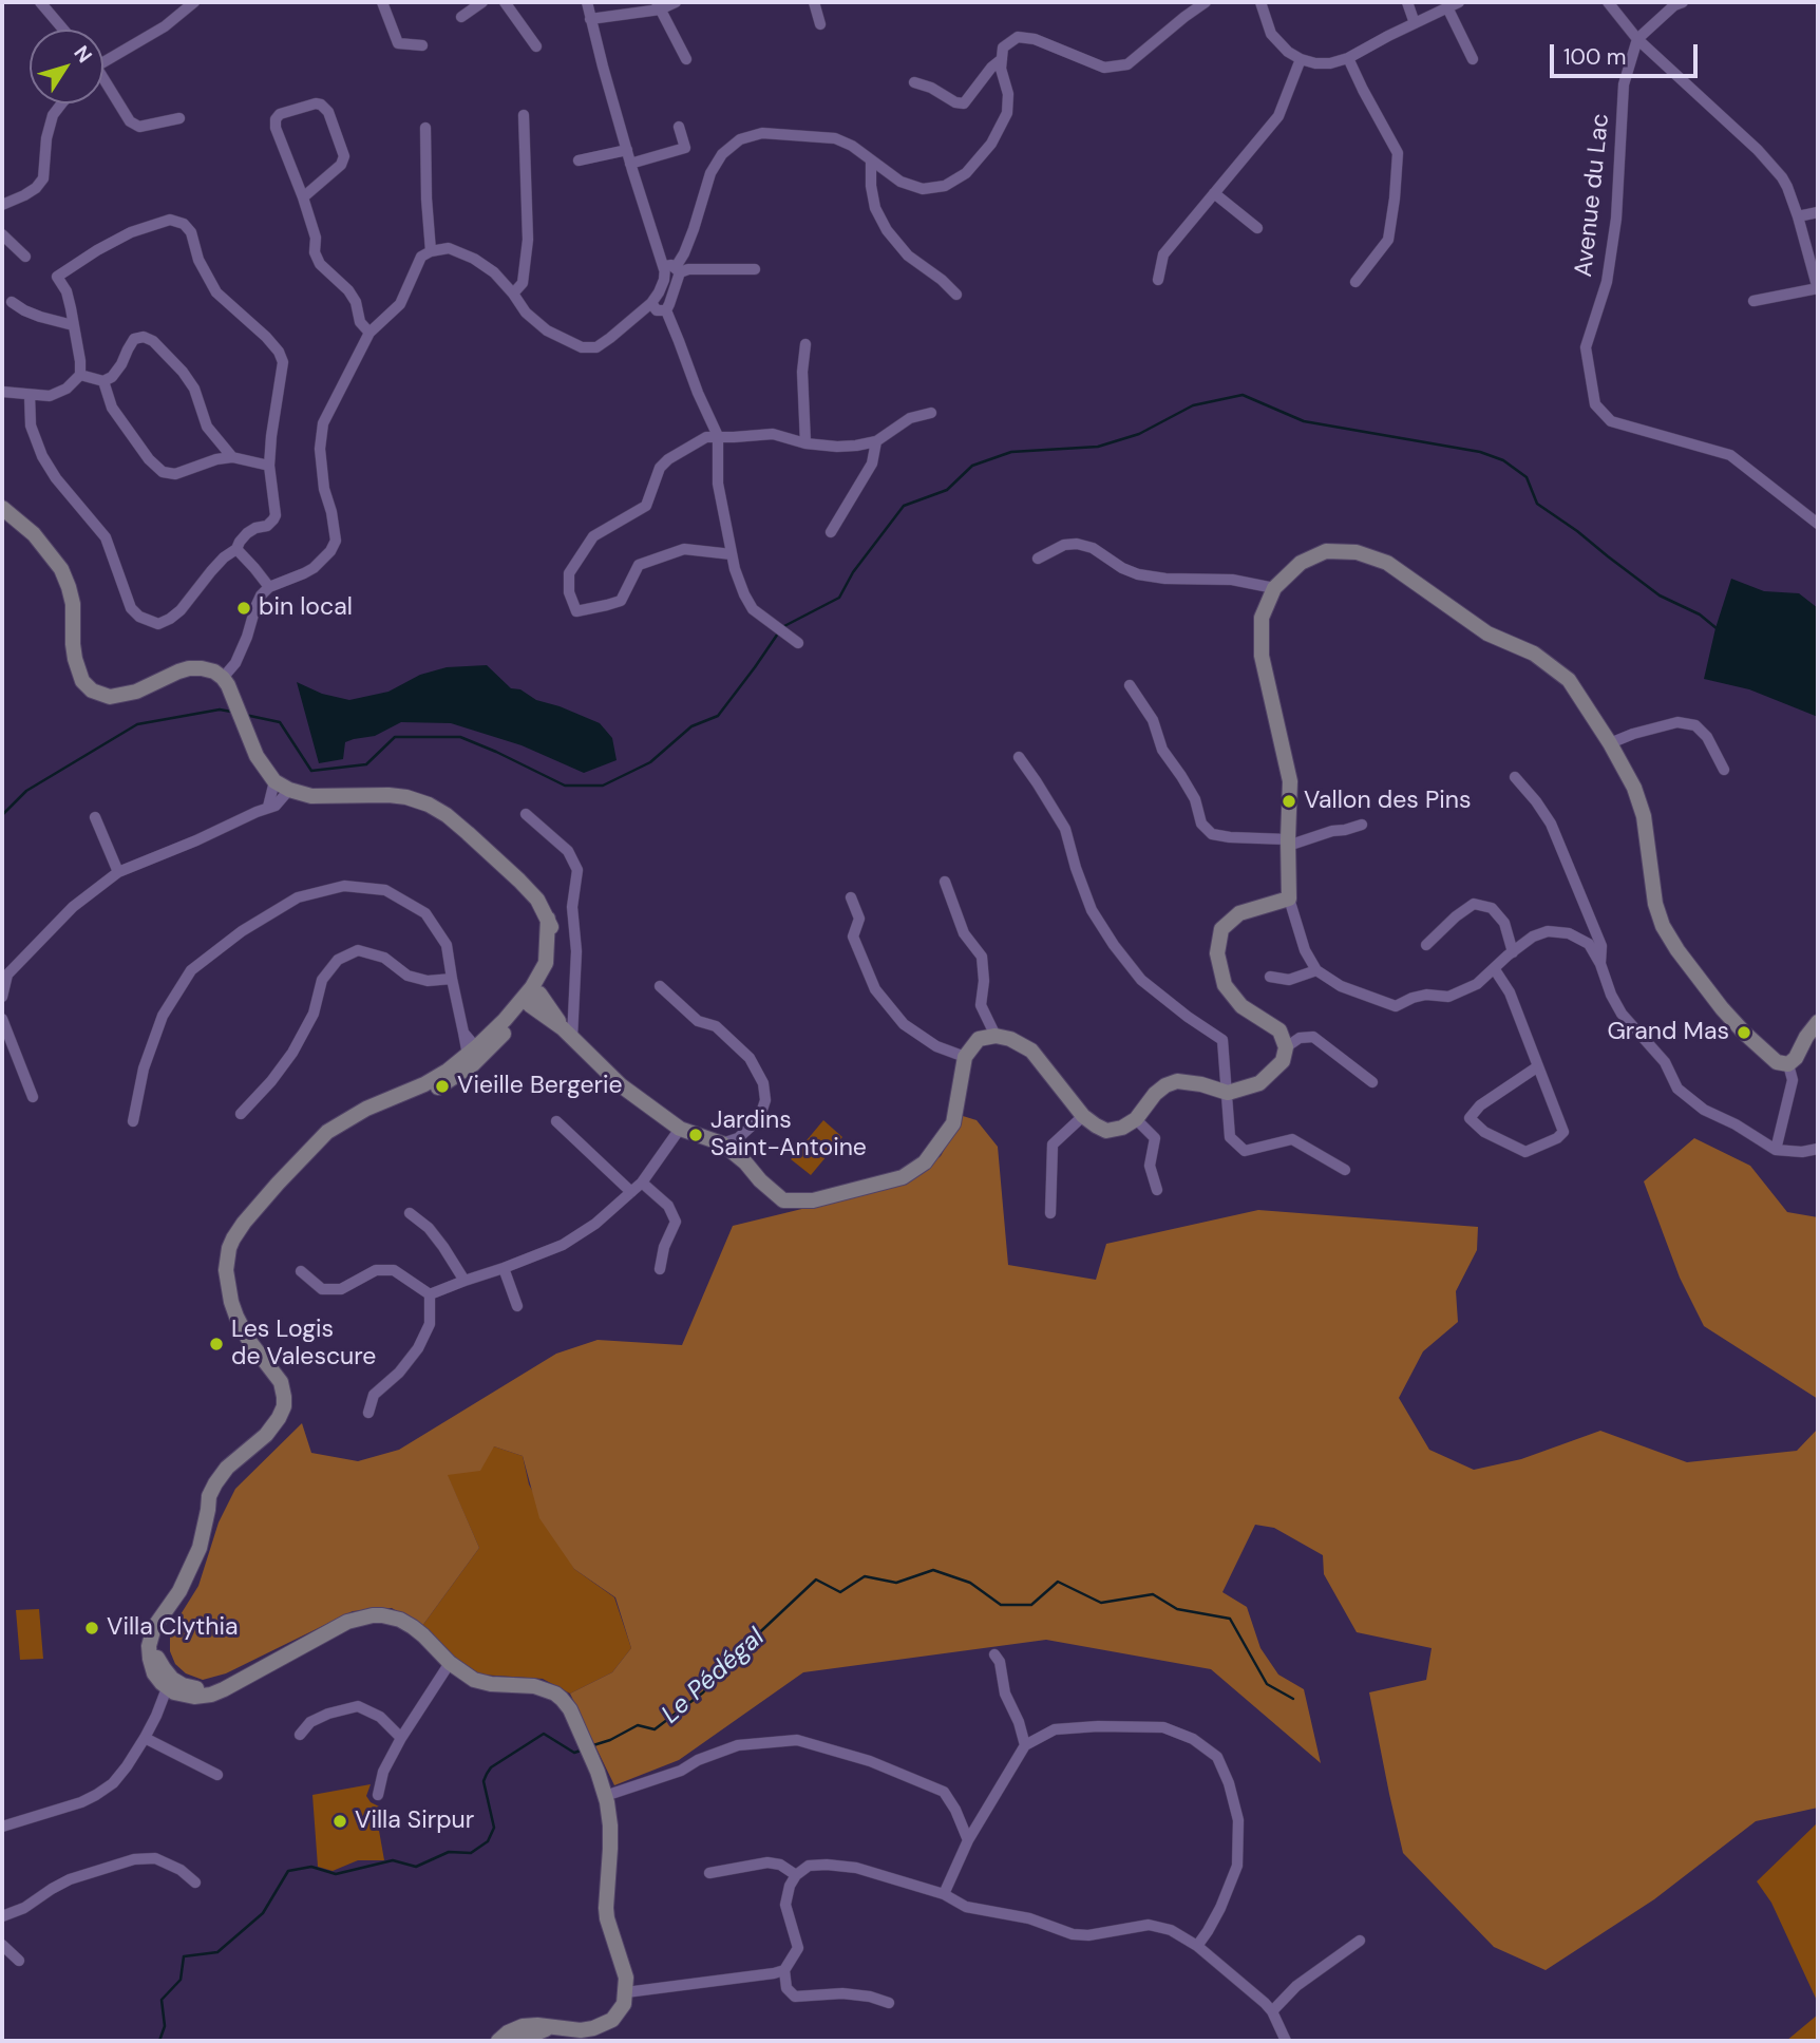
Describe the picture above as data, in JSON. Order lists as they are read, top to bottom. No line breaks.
{"streets":{"street":["Avenue du Lac"]},"water":["Le Pédégal"],"places":["bin local","Vallon des Pins","Grand Mas","Vieille Bergerie","Jardins Saint-Antoine","Les Logis de Valescure","Villa Clythia","Villa Sirpur"],"scale_bar":"100 m","north":"top right"}
